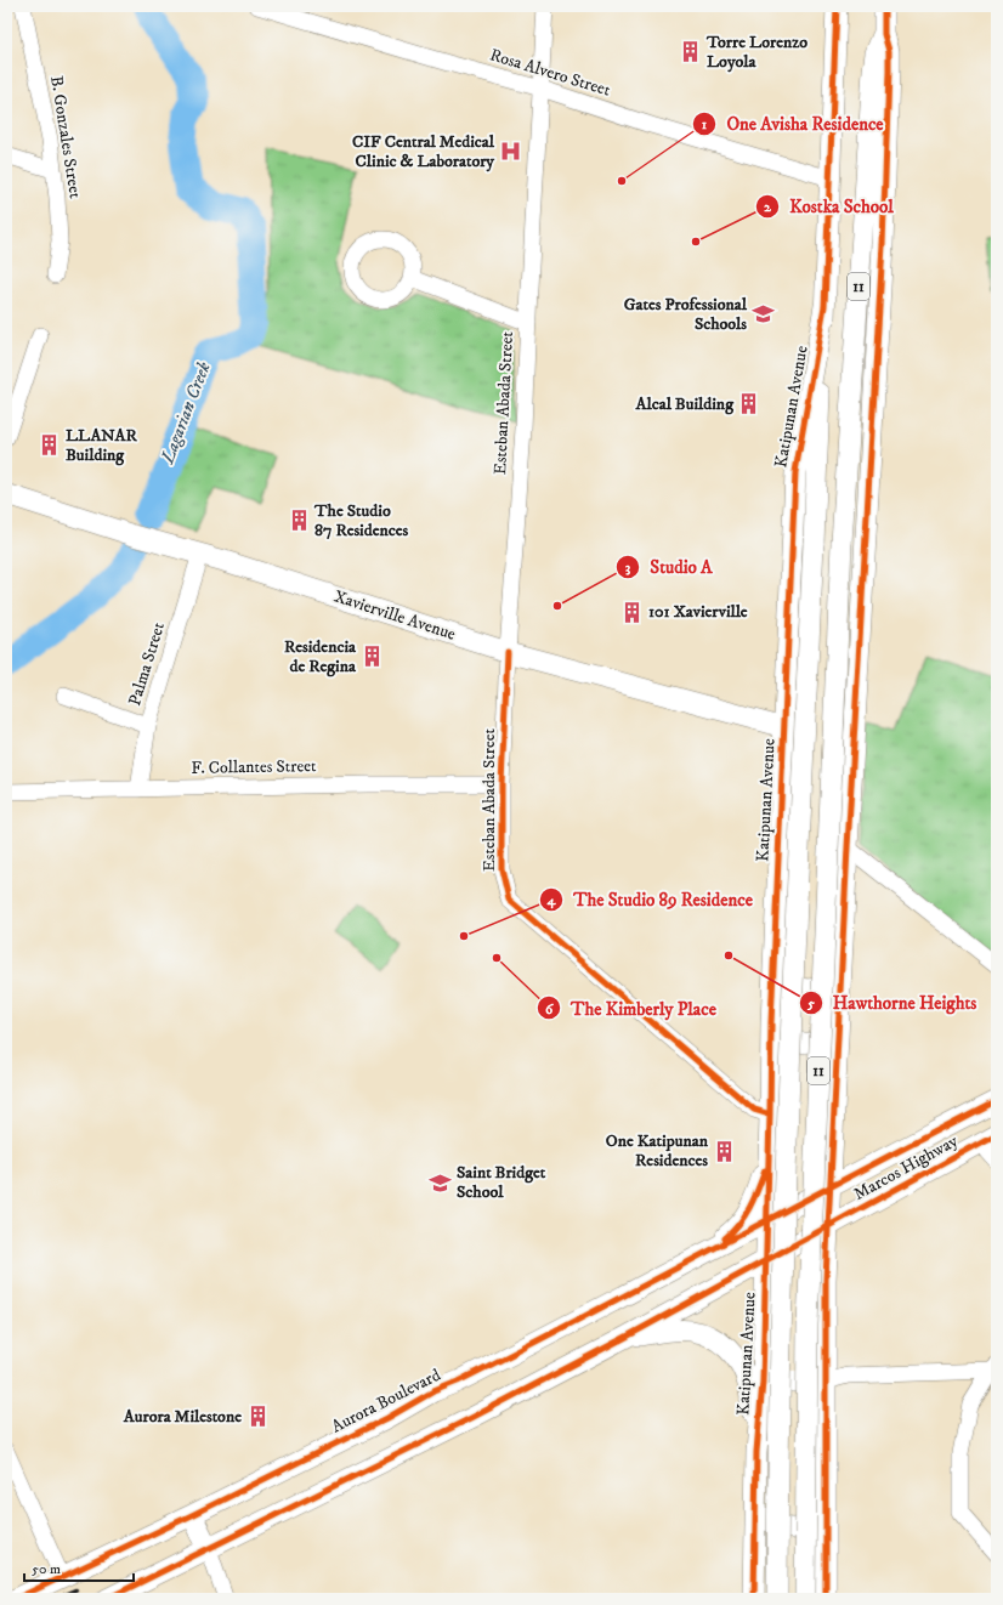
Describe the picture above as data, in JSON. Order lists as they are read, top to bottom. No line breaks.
{"streets":{"main road":["11","Katipunan Avenue","Xavierville Avenue","Marcos Highway","Aurora Boulevard"],"street":["Rosa Alvero Street","B. Gonzales Street","Esteban Abada Street","Palma Street","F. Collantes Street"]},"crossings":[["Rosa Alvero Street","Esteban Abada Street"],["Rosa Alvero Street","Katipunan Avenue"],["11","Marcos Highway"],["Esteban Abada Street","Katipunan Avenue"],["Esteban Abada Street","Xavierville Avenue"],["Esteban Abada Street","F. Collantes Street"],["Katipunan Avenue","Xavierville Avenue"],["Katipunan Avenue","Marcos Highway"],["Katipunan Avenue","Aurora Boulevard"],["Xavierville Avenue","Palma Street"],["Palma Street","F. Collantes Street"],["Marcos Highway","Aurora Boulevard"]],"water":["Lagarian Creek"],"places":{"building":["Torre Lorenzo Loyola","Alcal Building","LLANAR Building","The Studio 87 Residences","101 Xavierville","Residencia de Regina","One Katipunan Residences","Aurora Milestone"],"hospital":["CIF Central Medical Clinic & Laboratory"],"other":["One Avisha Residence","Kostka School","Studio A","The Studio 89 Residence","Hawthorne Heights","The Kimberly Place"],"school or university":["Gates Professional Schools","Saint Bridget School"]},"scale_bar":"50 m"}
